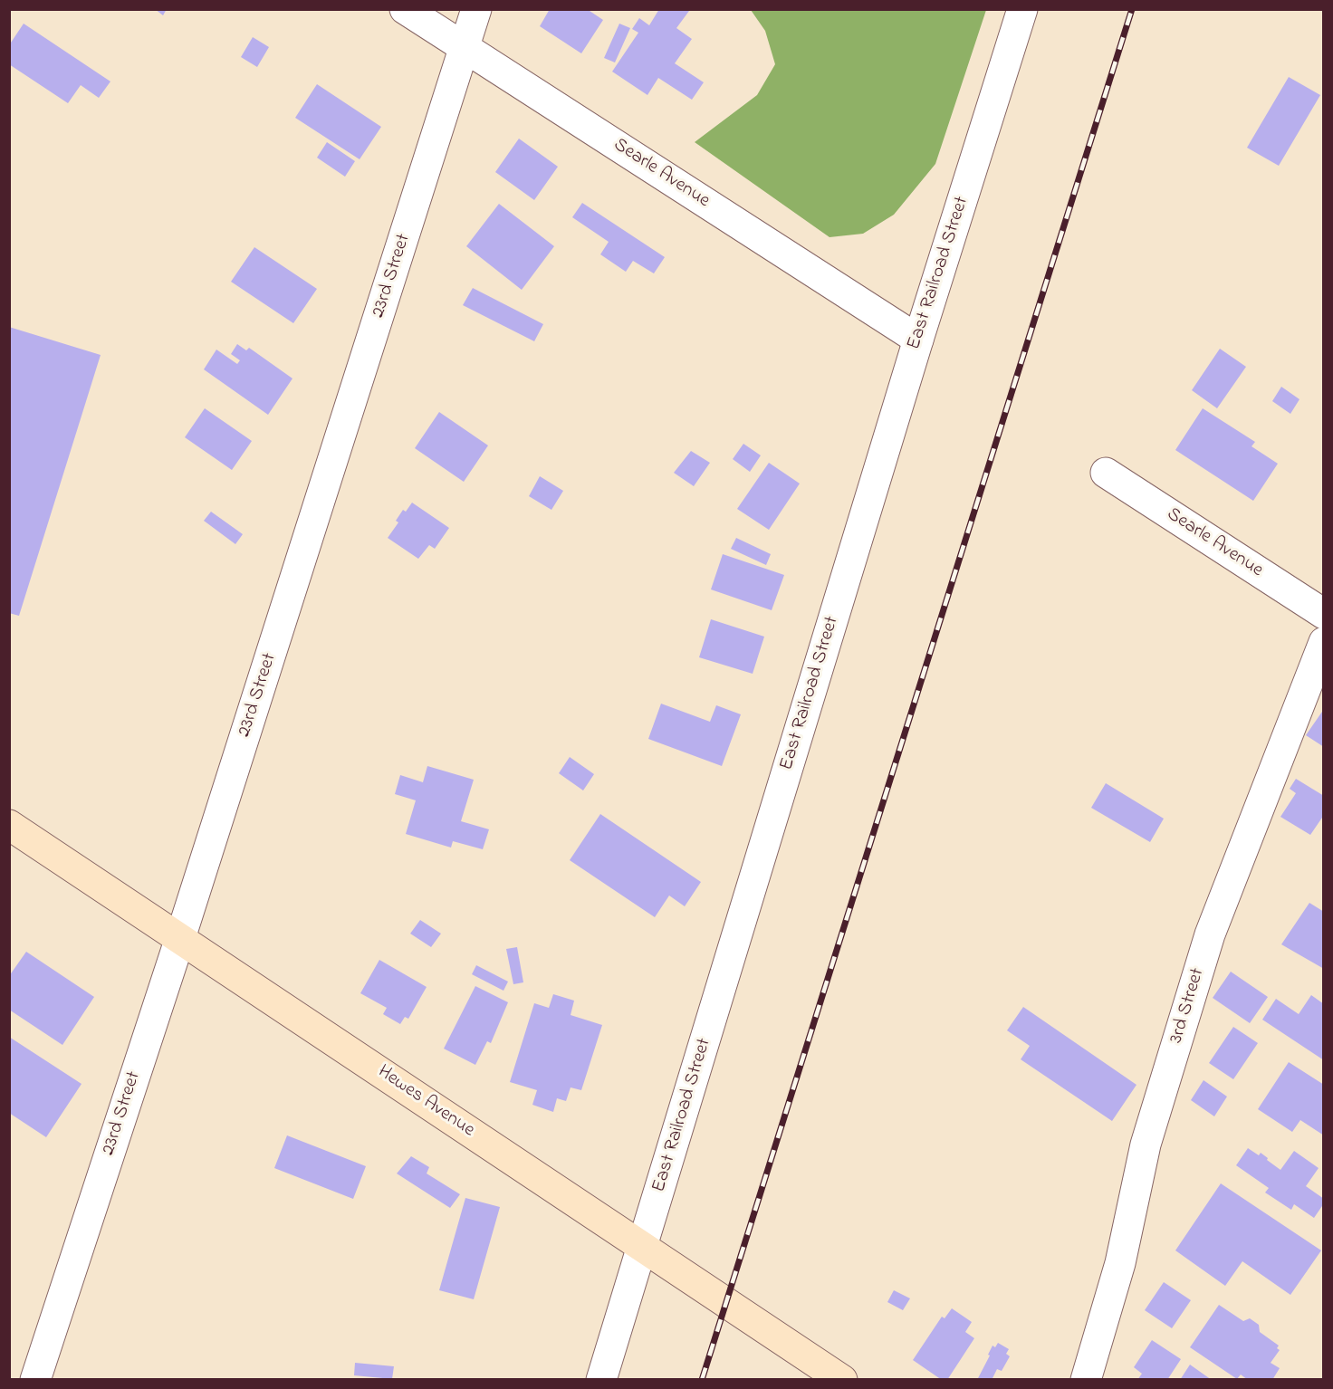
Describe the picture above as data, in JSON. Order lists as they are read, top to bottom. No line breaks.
{"streets":{"main road":["Hewes Avenue"],"street":["Searle Avenue","East Railroad Street","23rd Street","3rd Street"]},"crossings":[["Searle Avenue","East Railroad Street"],["Searle Avenue","23rd Street"],["East Railroad Street","Hewes Avenue"],["23rd Street","Hewes Avenue"]]}
